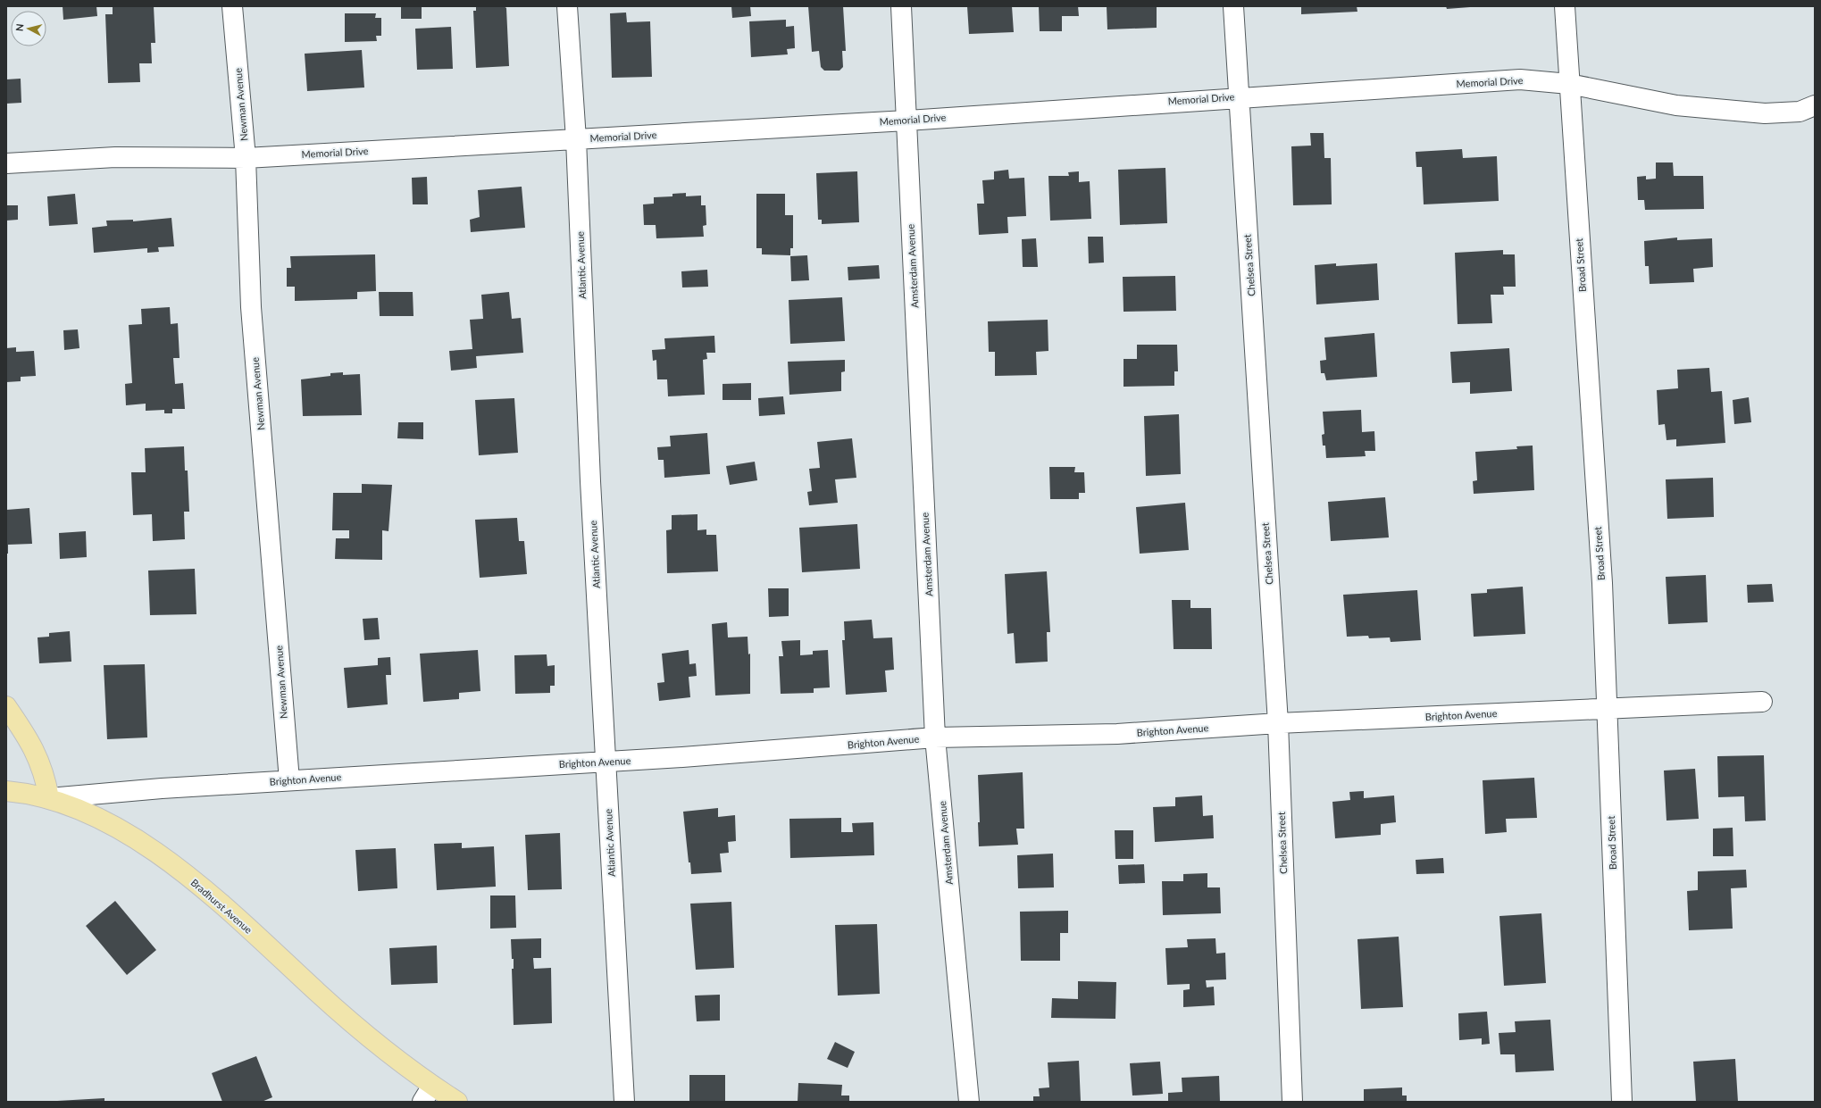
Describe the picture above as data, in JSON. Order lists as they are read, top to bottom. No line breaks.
{"streets":{"main road":["Brighton Avenue","Bradhurst Avenue"],"street":["Memorial Drive","Newman Avenue","Atlantic Avenue","Chelsea Street","Broad Street","Amsterdam Avenue"]},"crossings":[["Memorial Drive","Newman Avenue"],["Memorial Drive","Atlantic Avenue"],["Memorial Drive","Chelsea Street"],["Memorial Drive","Broad Street"],["Memorial Drive","Amsterdam Avenue"],["Newman Avenue","Brighton Avenue"],["Atlantic Avenue","Brighton Avenue"],["Chelsea Street","Brighton Avenue"],["Broad Street","Brighton Avenue"],["Amsterdam Avenue","Brighton Avenue"],["Brighton Avenue","Bradhurst Avenue"]],"north":"left"}
